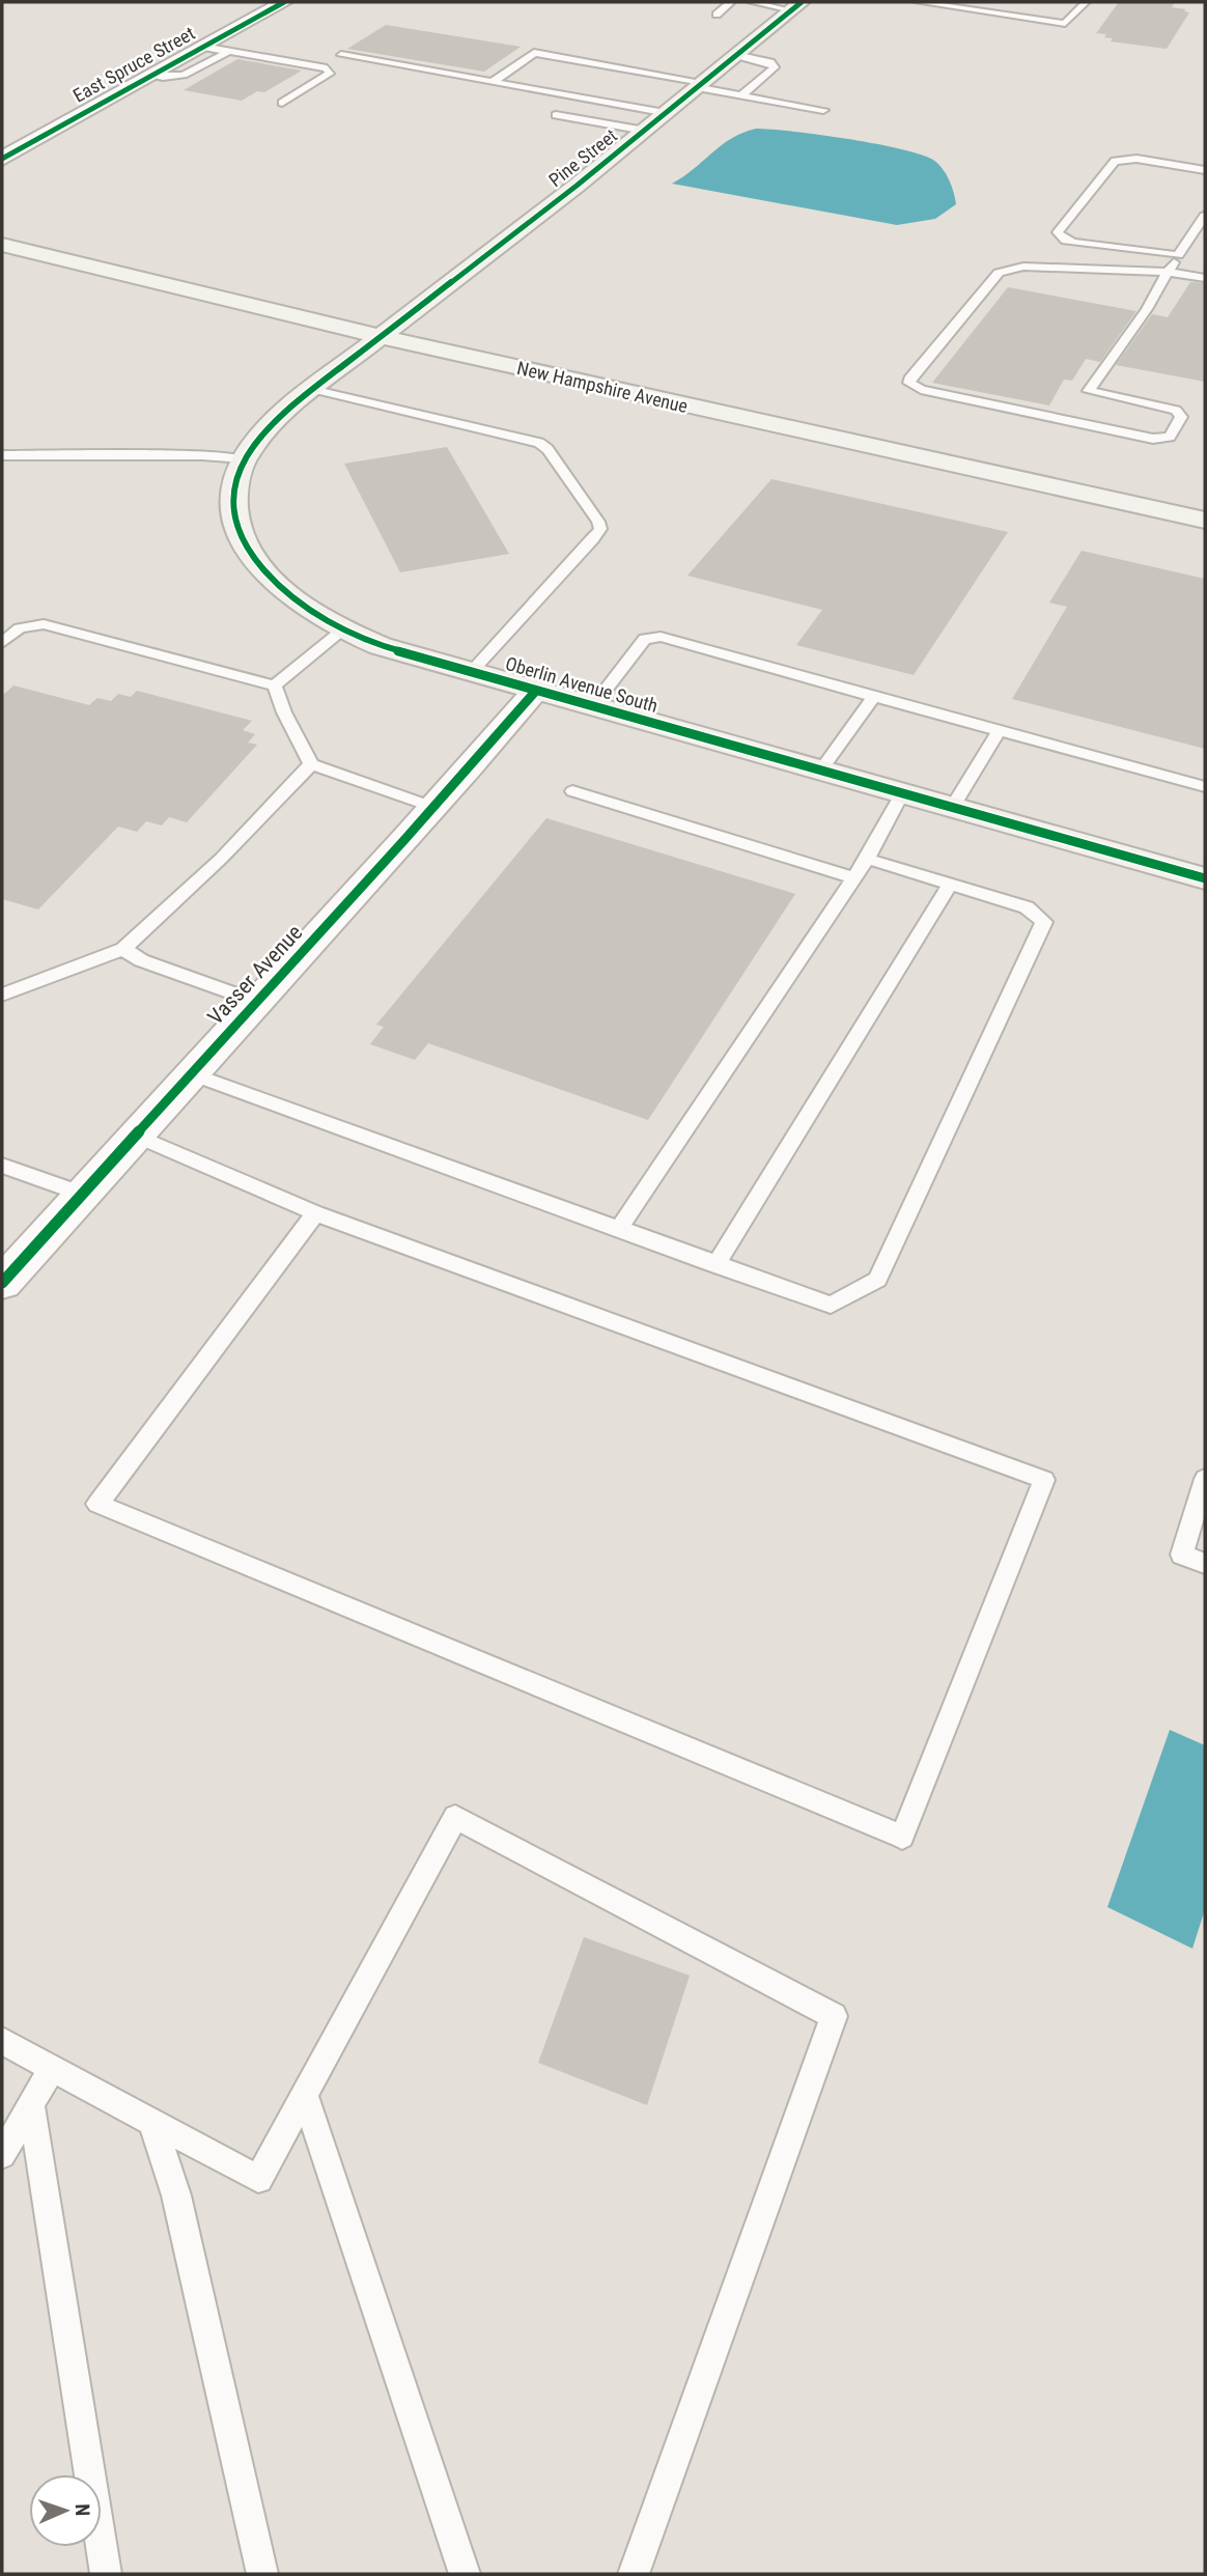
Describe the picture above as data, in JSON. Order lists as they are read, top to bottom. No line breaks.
{"streets":{"street":["East Spruce Street","Pine Street","New Hampshire Avenue","Oberlin Avenue South","Vasser Avenue"]},"crossings":[["Pine Street","New Hampshire Avenue"],["Pine Street","Oberlin Avenue South"],["New Hampshire Avenue","Oberlin Avenue South"],["Oberlin Avenue South","Vasser Avenue"]],"north":"right"}
